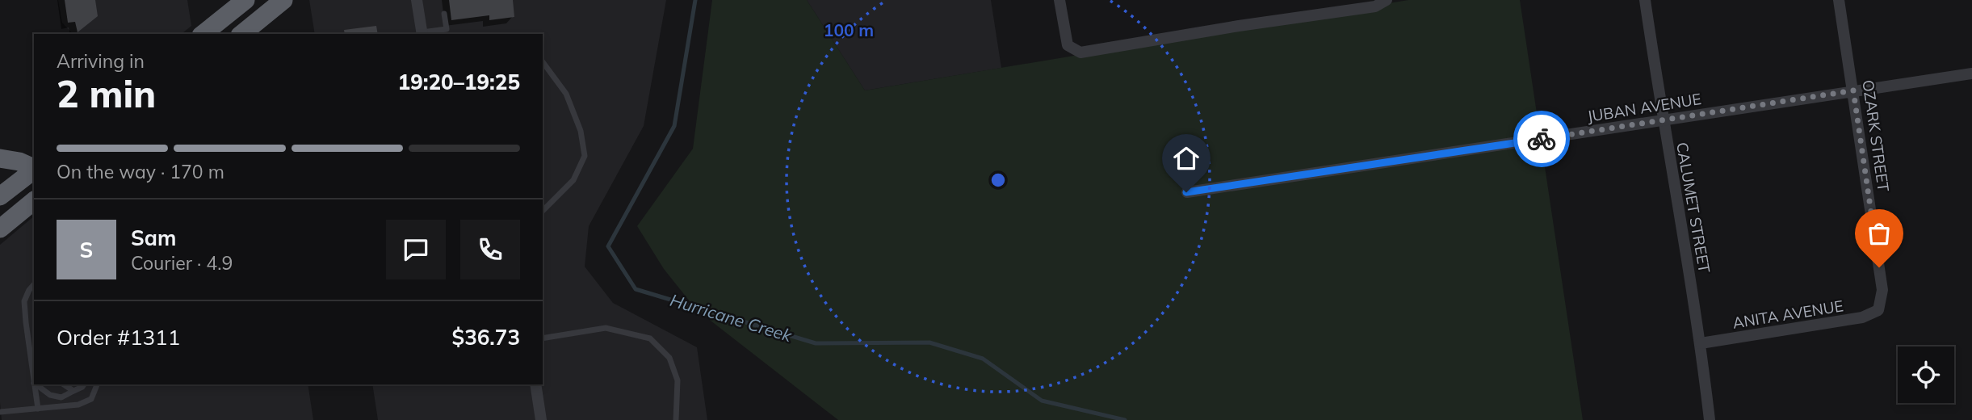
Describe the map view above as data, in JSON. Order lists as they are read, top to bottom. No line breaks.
{"streets":{"street":["JUBAN AVENUE","OZARK STREET","CALUMET STREET","ANITA AVENUE"]},"crossings":[["JUBAN AVENUE","OZARK STREET"],["JUBAN AVENUE","CALUMET STREET"],["OZARK STREET","ANITA AVENUE"],["CALUMET STREET","ANITA AVENUE"]],"water":["Hurricane Creek"],"page":{"heading":["2 min","Arriving in","19:20–19:25"],"panel":["Sam","Courier · 4.9","Order #1311","$36.73"],"bar":"On the way · 170 m","round":"S"},"rings":["100 m"]}
